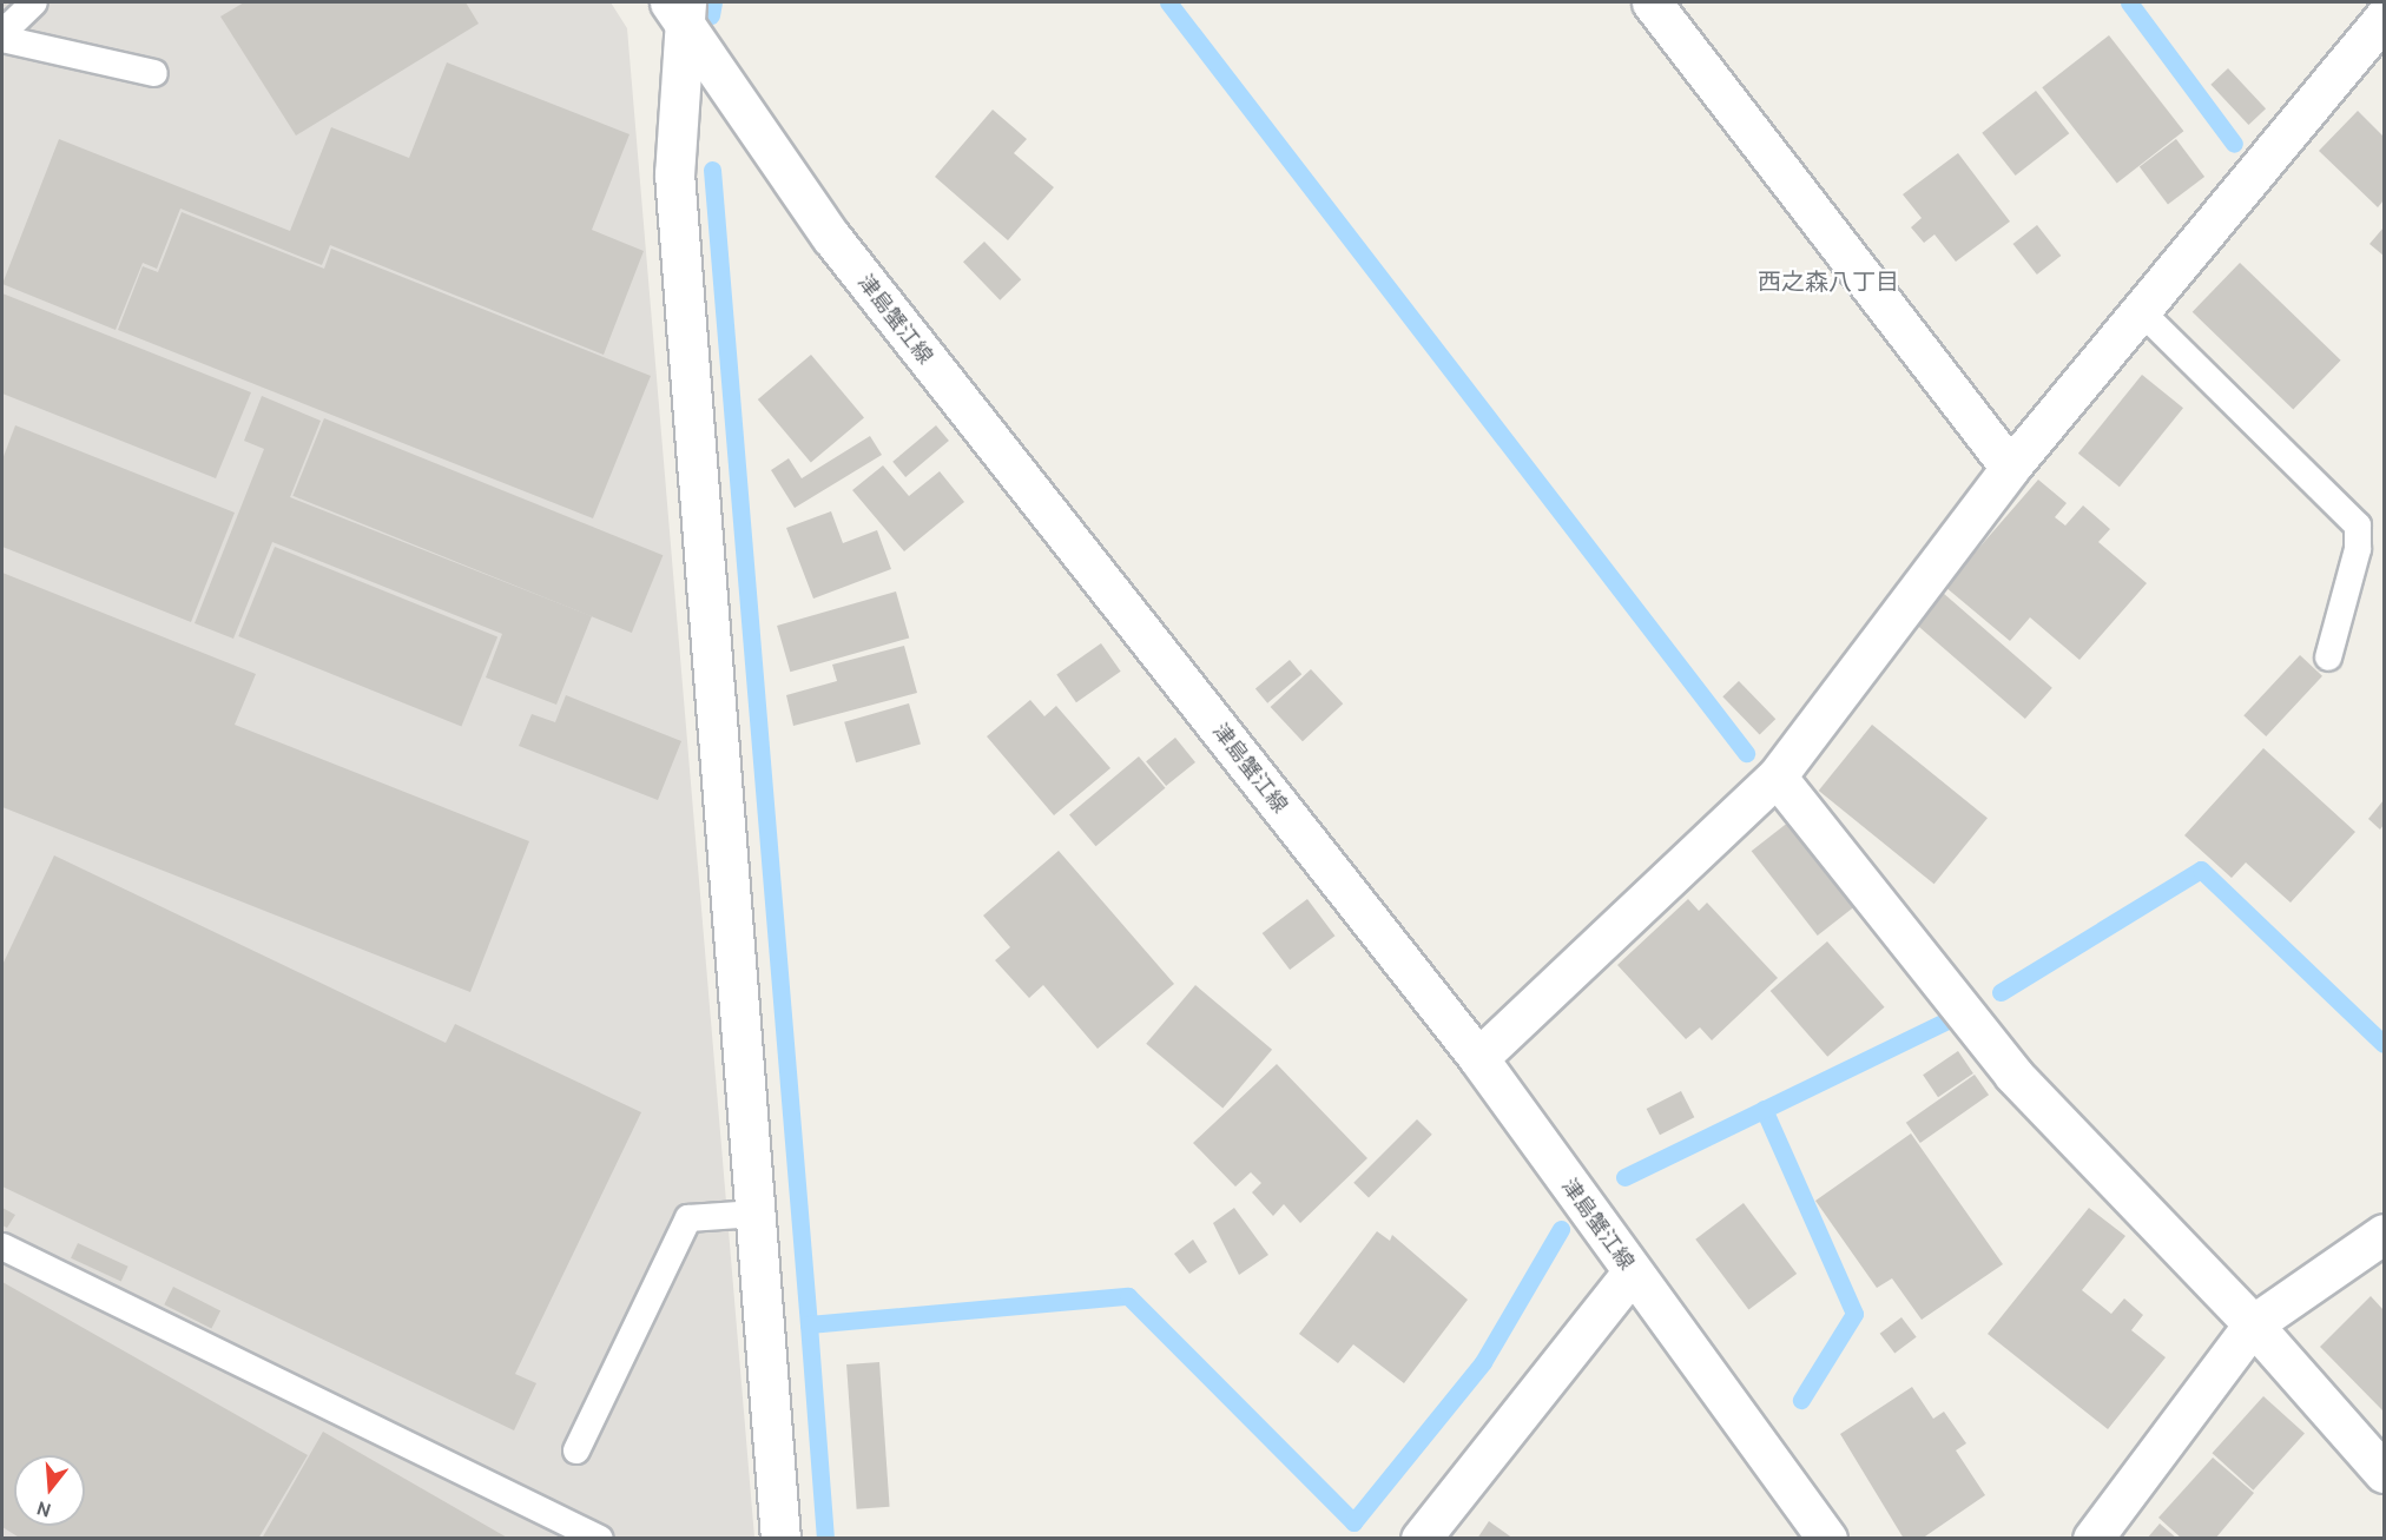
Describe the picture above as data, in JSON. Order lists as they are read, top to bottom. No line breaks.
{"streets":{"street":["津島蟹江線"]},"districts":["西之森八丁目"],"north":"bottom"}
